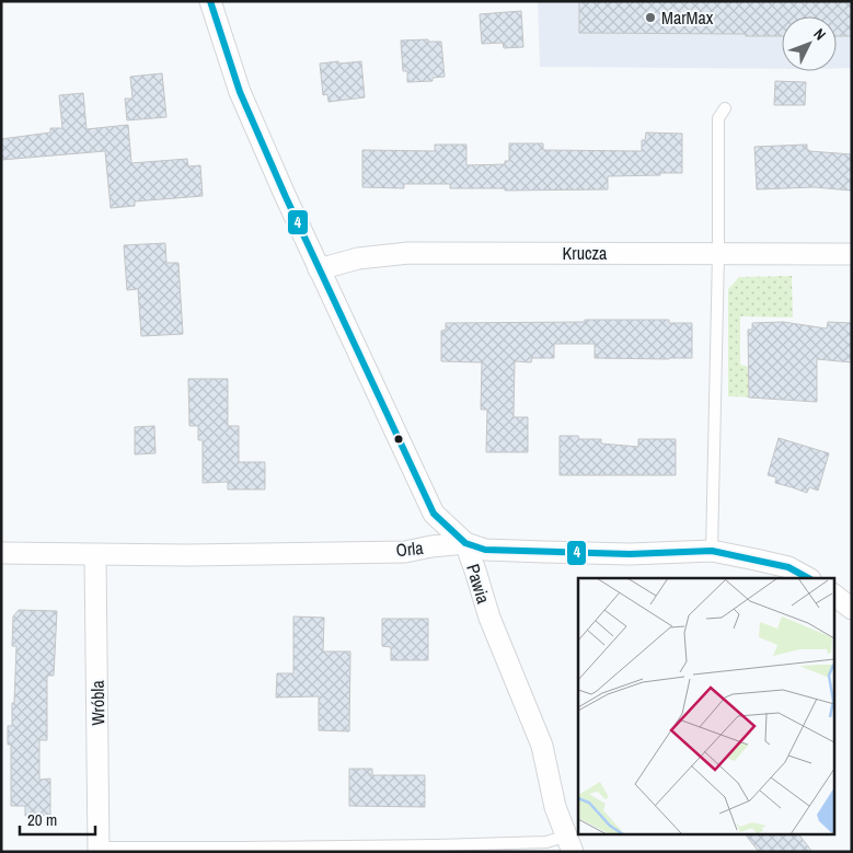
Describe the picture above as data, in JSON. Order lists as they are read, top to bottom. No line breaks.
{"streets":{"street":["Krucza","Orla","Pawia","Wróbla"]},"crossings":[["Krucza","Pawia"],["Orla","Pawia"],["Orla","Wróbla"]],"places":["MarMax"],"lines":["transit line 4"],"scale_bar":"20 m","north":"top right"}
